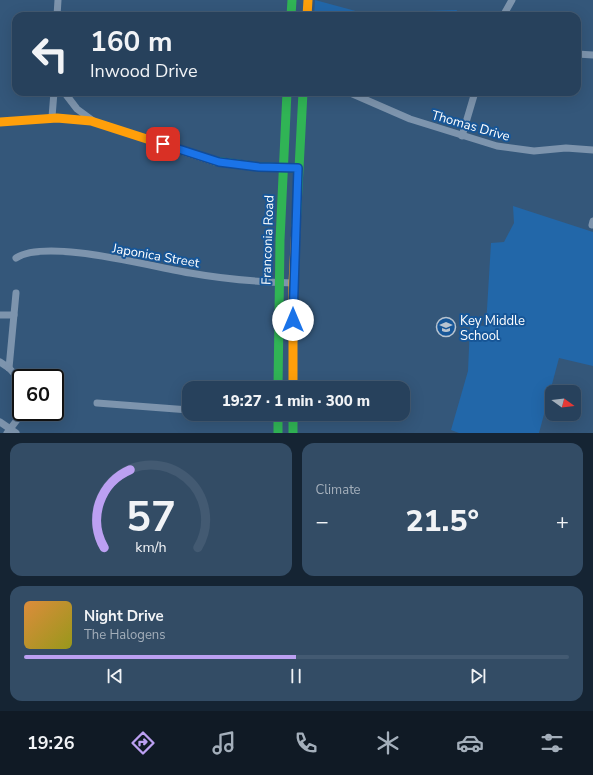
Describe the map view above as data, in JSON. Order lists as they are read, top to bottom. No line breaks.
{"streets":{"main road":["Franconia Road"],"street":["Thomas Drive","Japonica Street"]},"crossings":[["Franconia Road","Japonica Street"]],"places":{"school or university":["Key Middle School"]},"north":"right","page":{"turn":["160 m","Inwood Drive"],"limit":"60","trip":"19:27 · 1 min · 300 m","tile":"Climate","heat":["−","21.5°","+"],"song":["Night Drive","The Halogens"],"tabs":"19:26","gauge":["57","km/h"]}}
